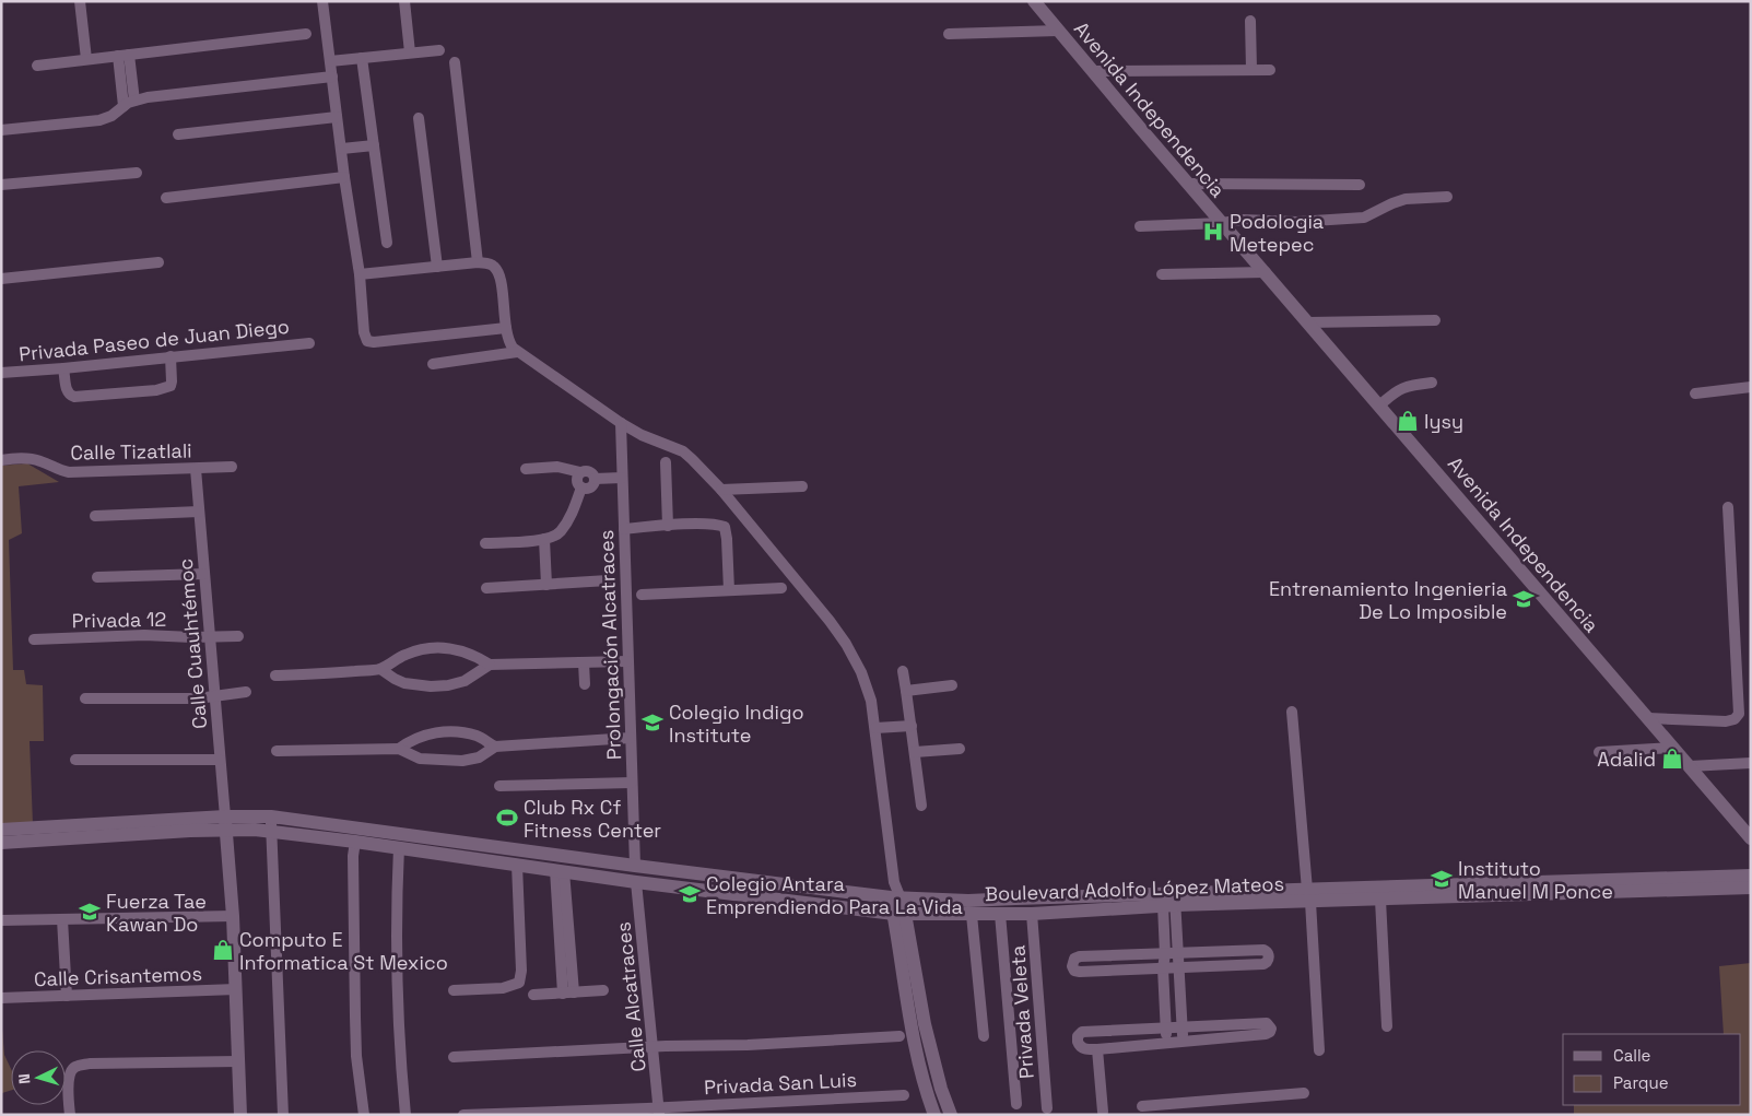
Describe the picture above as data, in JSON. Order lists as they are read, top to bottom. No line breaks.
{"streets":{"street":["Avenida Independencia","Privada Paseo de Juan Diego","Calle Tizatlali","Privada 12","Calle Cuauhtémoc","Prolongación Alcatraces","Boulevard Adolfo López Mateos","Calle Crisantemos","Calle Alcatraces","Privada Veleta","Privada San Luis"]},"crossings":[["Calle Tizatlali","Calle Cuauhtémoc"],["Privada 12","Calle Cuauhtémoc"],["Calle Cuauhtémoc","Boulevard Adolfo López Mateos"],["Prolongación Alcatraces","Boulevard Adolfo López Mateos"],["Boulevard Adolfo López Mateos","Calle Alcatraces"],["Boulevard Adolfo López Mateos","Privada Veleta"],["Calle Alcatraces","Privada San Luis"]],"places":{"hospital":["Podologia Metepec"],"shop":["Iysy","Adalid","Computo E Informatica St Mexico"],"school or university":["Entrenamiento Ingenieria De Lo Imposible","Colegio Indigo Institute","Instituto Manuel M Ponce","Colegio Antara Emprendiendo Para La Vida","Fuerza Tae Kawan Do"],"sports":["Club Rx Cf Fitness Center"]},"legend":["Calle","Parque"],"north":"left"}
